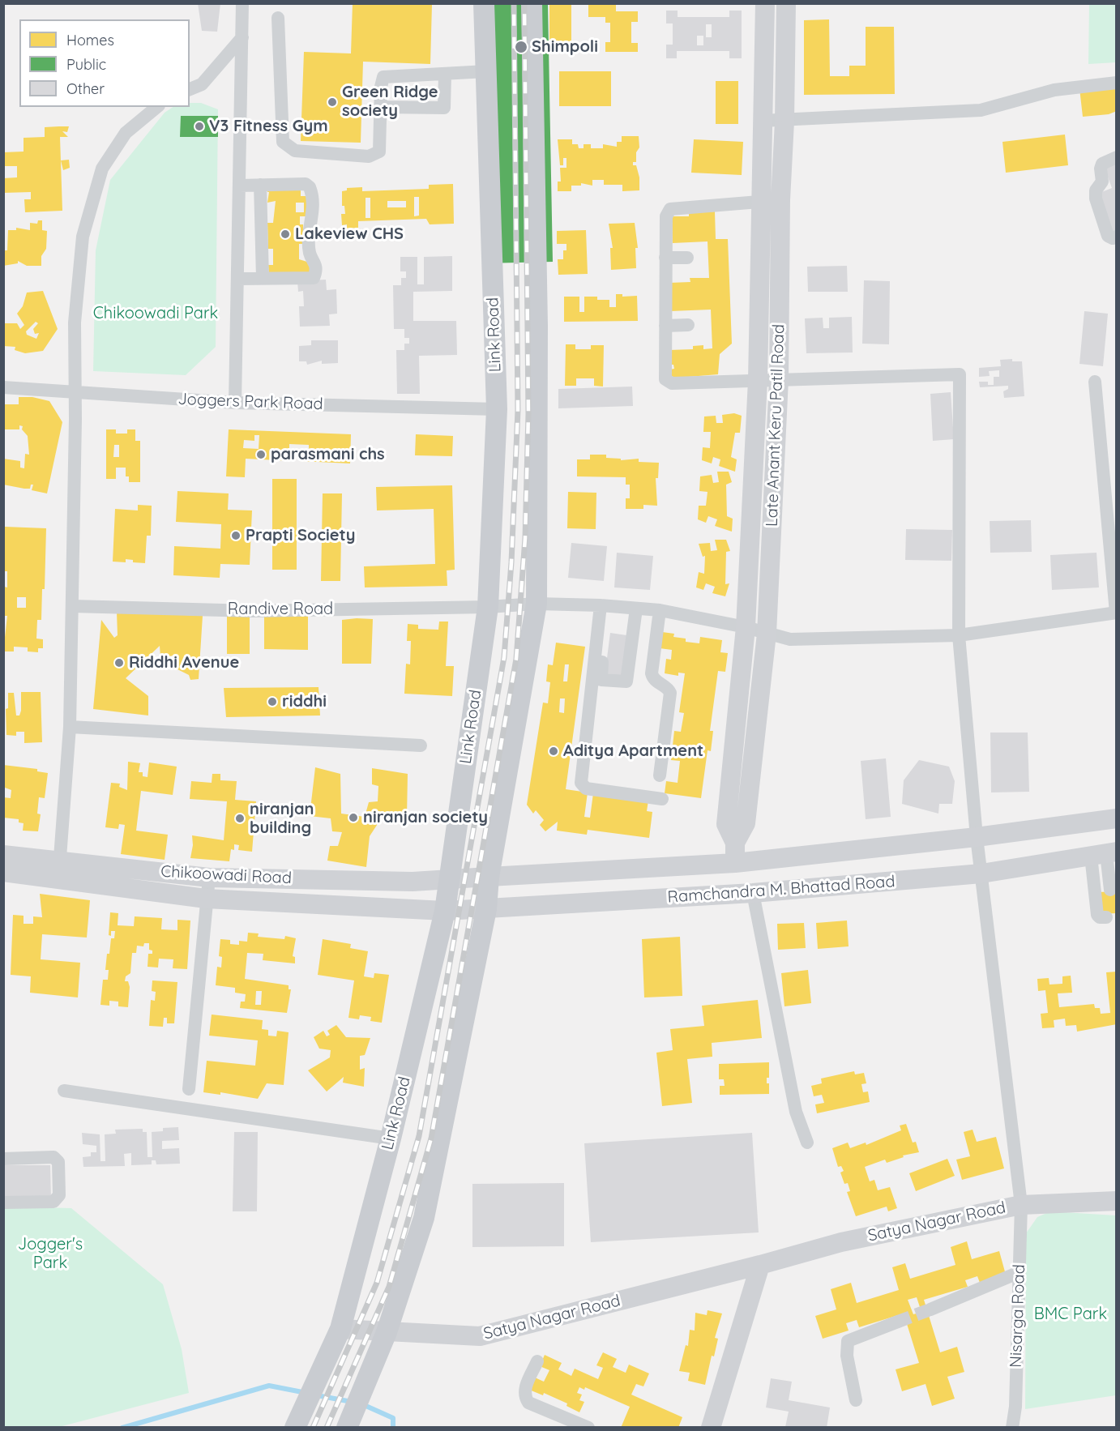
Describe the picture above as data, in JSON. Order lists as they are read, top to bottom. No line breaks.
{"streets":{"main road":["Link Road"],"street":["Joggers Park Road","Late Anant Keru Patil Road","Randive Road","Chikoowadi Road","Ramchandra M. Bhattad Road","Satya Nagar Road","Nisarga Road"]},"crossings":[["Link Road","Joggers Park Road"],["Link Road","Randive Road"],["Link Road","Chikoowadi Road"],["Link Road","Ramchandra M. Bhattad Road"],["Link Road","Satya Nagar Road"],["Late Anant Keru Patil Road","Randive Road"],["Late Anant Keru Patil Road","Ramchandra M. Bhattad Road"],["Late Anant Keru Patil Road","Nisarga Road"],["Randive Road","Nisarga Road"],["Chikoowadi Road","Ramchandra M. Bhattad Road"],["Ramchandra M. Bhattad Road","Nisarga Road"],["Satya Nagar Road","Nisarga Road"]],"parks":["Chikoowadi Park","Jogger's Park","BMC Park"],"places":["Shimpoli","Green Ridge society","V3 Fitness Gym","Lakeview CHS","parasmani chs","Prapti Society","Riddhi Avenue","riddhi","Aditya Apartment","niranjan society","niranjan building"],"legend":["Homes","Public","Other"]}
